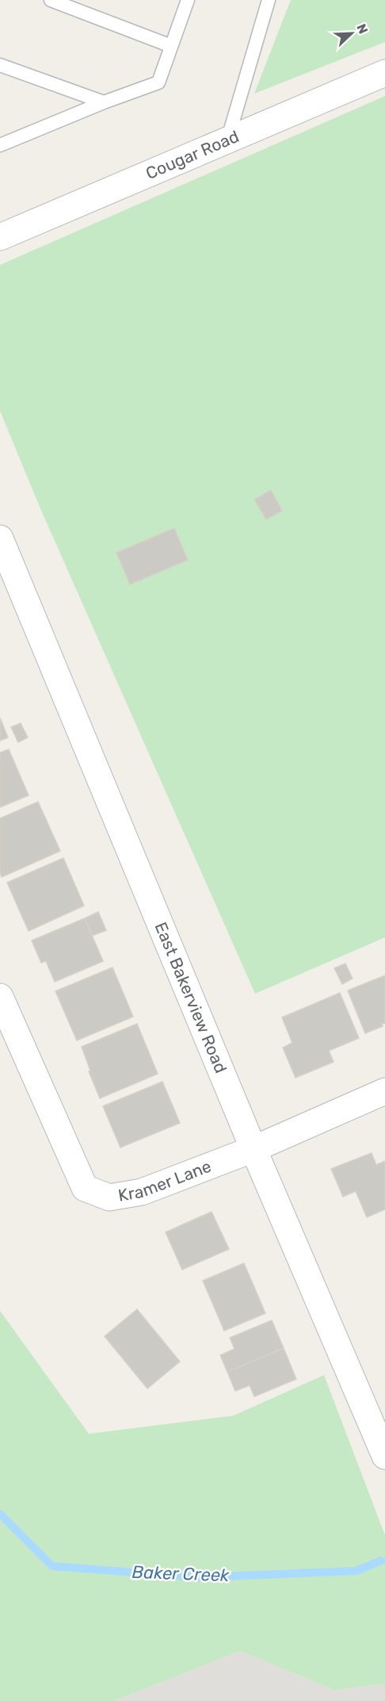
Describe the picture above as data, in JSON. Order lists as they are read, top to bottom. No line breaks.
{"streets":{"main road":["Cougar Road","East Bakerview Road","Kramer Lane"]},"crossings":[["East Bakerview Road","Kramer Lane"]],"water":["Baker Creek"],"north":"top right"}
